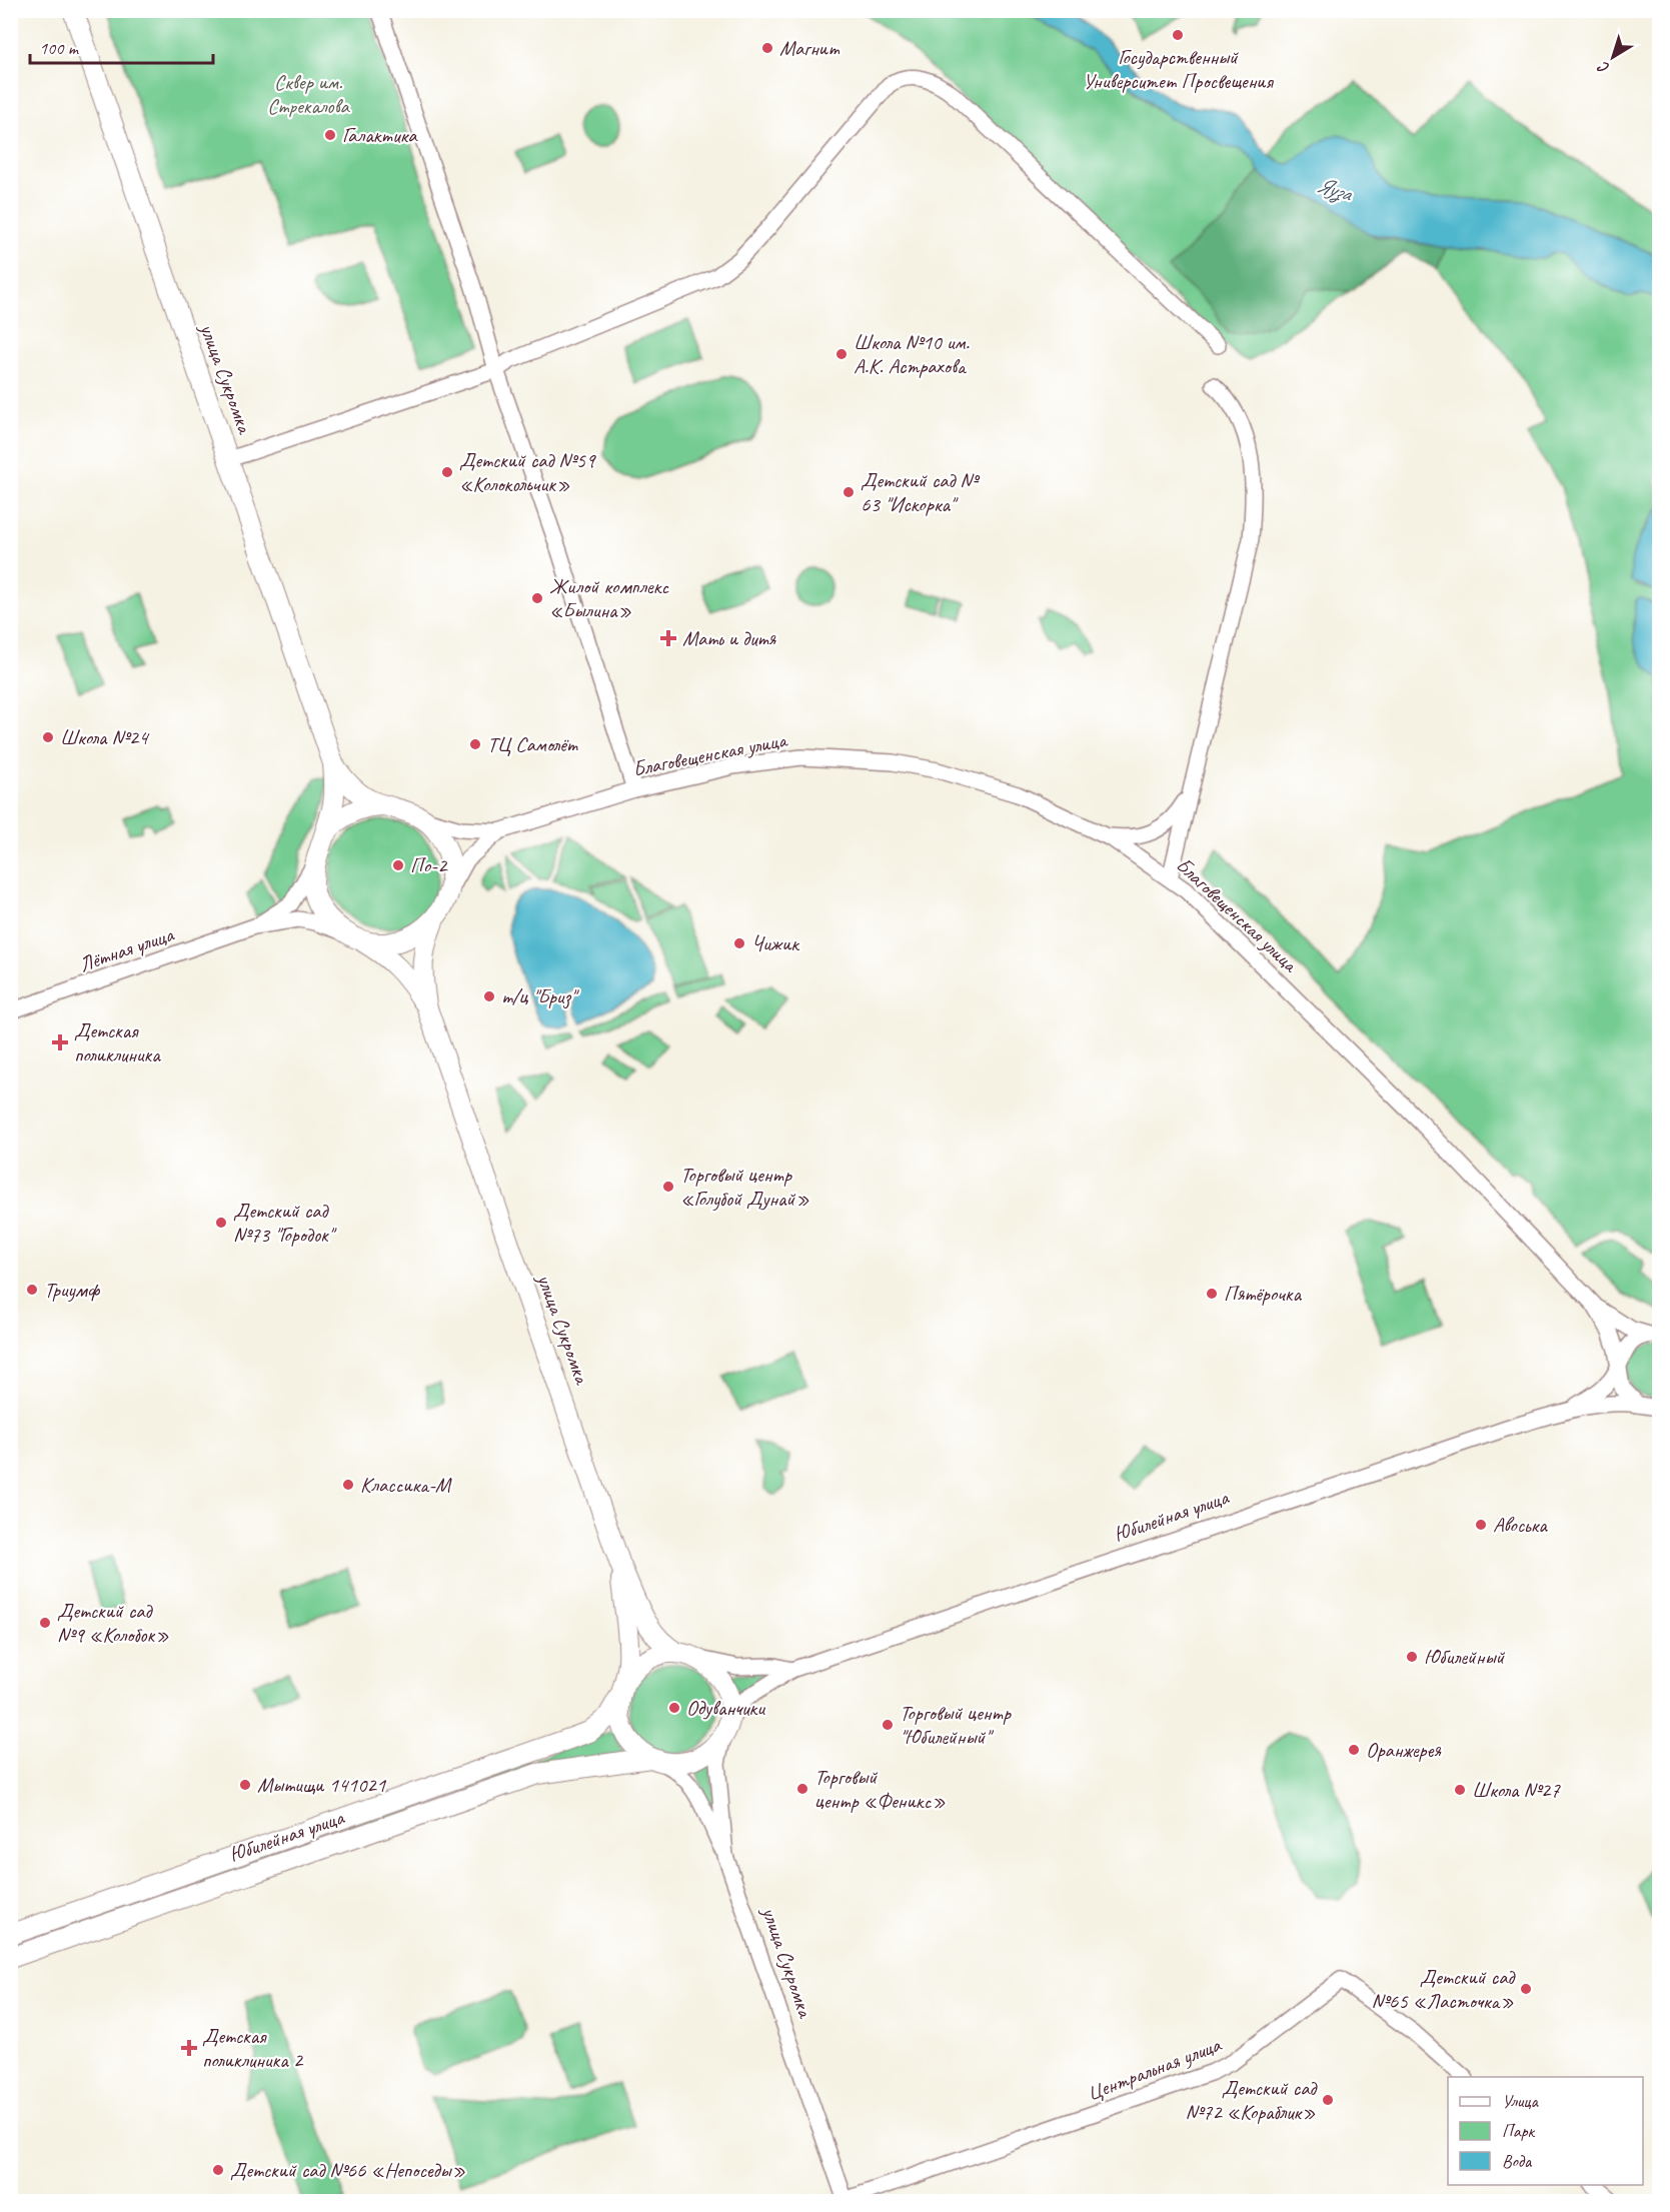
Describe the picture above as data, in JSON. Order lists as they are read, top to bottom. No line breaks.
{"streets":{"main road":["улица Сукромка","Юбилейная улица"],"street":["Благовещенская улица","Лётная улица","Центральная улица"]},"crossings":[["улица Сукромка","Юбилейная улица"],["улица Сукромка","Центральная улица"]],"water":["Яуза"],"parks":["Сквер им. Стрекалова"],"places":{"other":["Государственный Университет Просвещения","Магнит","Галактика","Школа №10 им. А.К. Астрахова","Детский сад №59 «Колокольчик»","Детский сад № 63 \"Искорка\"","Жилой комплекс «Былина»","Школа №24","ТЦ Самолёт","По-2","Чижик","т/ц \"Бриз\"","Торговый центр «Голубой Дунай»","Детский сад №73 \"Городок\"","Триумф","Пятёрочка","Классика-М","Авоська","Детский сад №9 «Колобок»","Юбилейный","Одуванчики","Торговый центр \"Юбилейный\"","Оранжерея","Мытищи 141021","Торговый центр «Феникс»","Школа №27","Детский сад №65 «Ласточка»","Детский сад №72 «Кораблик»","Детский сад №66 «Непоседы»"],"health":["Мать и дитя","Детская поликлиника","Детская поликлиника 2"]},"legend":["Улица","Парк","Вода"],"scale_bar":"100 m","north":"bottom left"}
